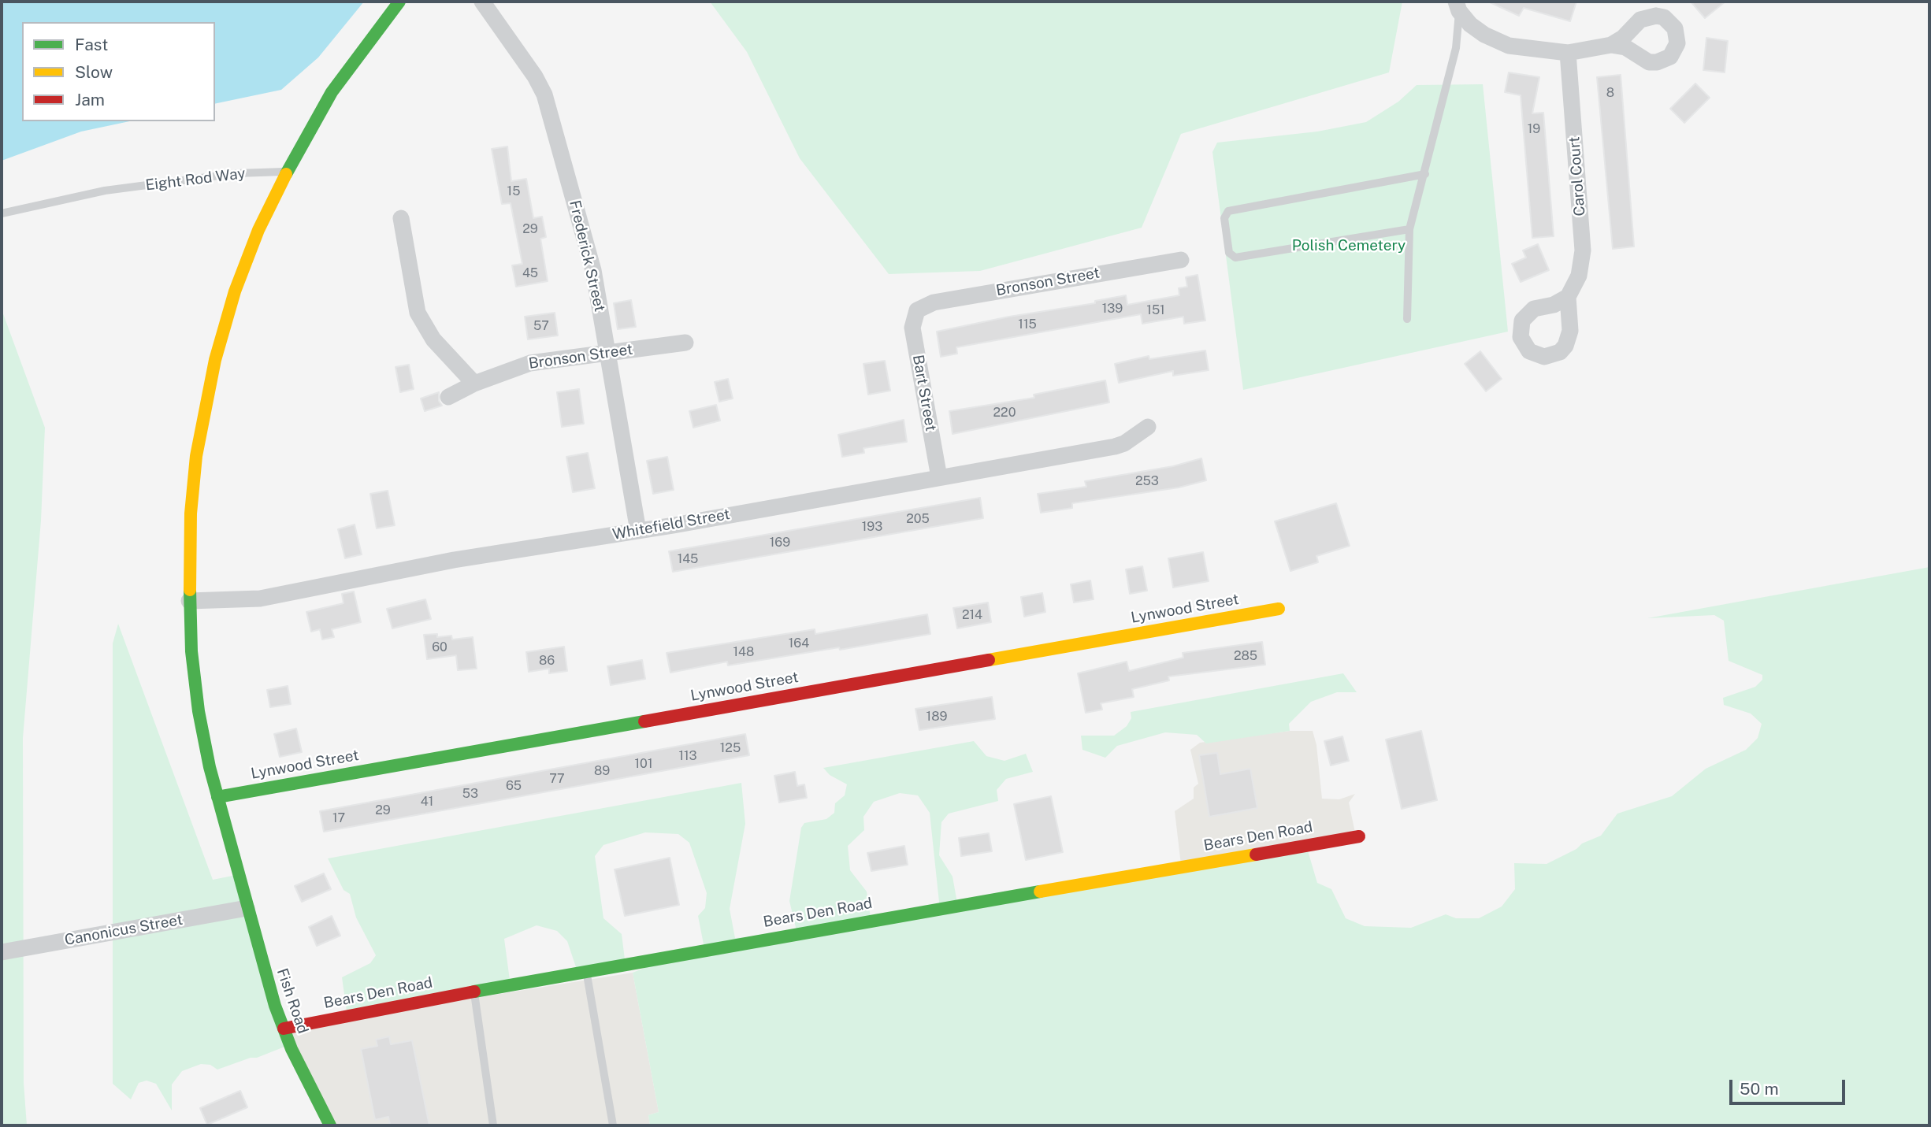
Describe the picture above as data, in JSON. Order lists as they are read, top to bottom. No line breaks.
{"streets":{"street":["Carol Court","Frederick Street","Bronson Street","Bart Street","Whitefield Street","Lynwood Street","Bears Den Road","Canonicus Street","Fish Road"],"lane":["Eight Rod Way"]},"crossings":[["Eight Rod Way","Fish Road"],["Frederick Street","Bronson Street"],["Frederick Street","Whitefield Street"],["Bronson Street","Bart Street"],["Bart Street","Whitefield Street"],["Whitefield Street","Fish Road"],["Lynwood Street","Fish Road"],["Bears Den Road","Fish Road"],["Canonicus Street","Fish Road"]],"parks":["Polish Cemetery"],"house_numbers":["8","19","15","29","45","139","151","115","57","220","253","205","193","169","145","214","164","60","148","285","86","189","125","113","101","89","77","65","53","41","29","17"],"legend":["Fast","Slow","Jam"],"scale_bar":"50 m"}
